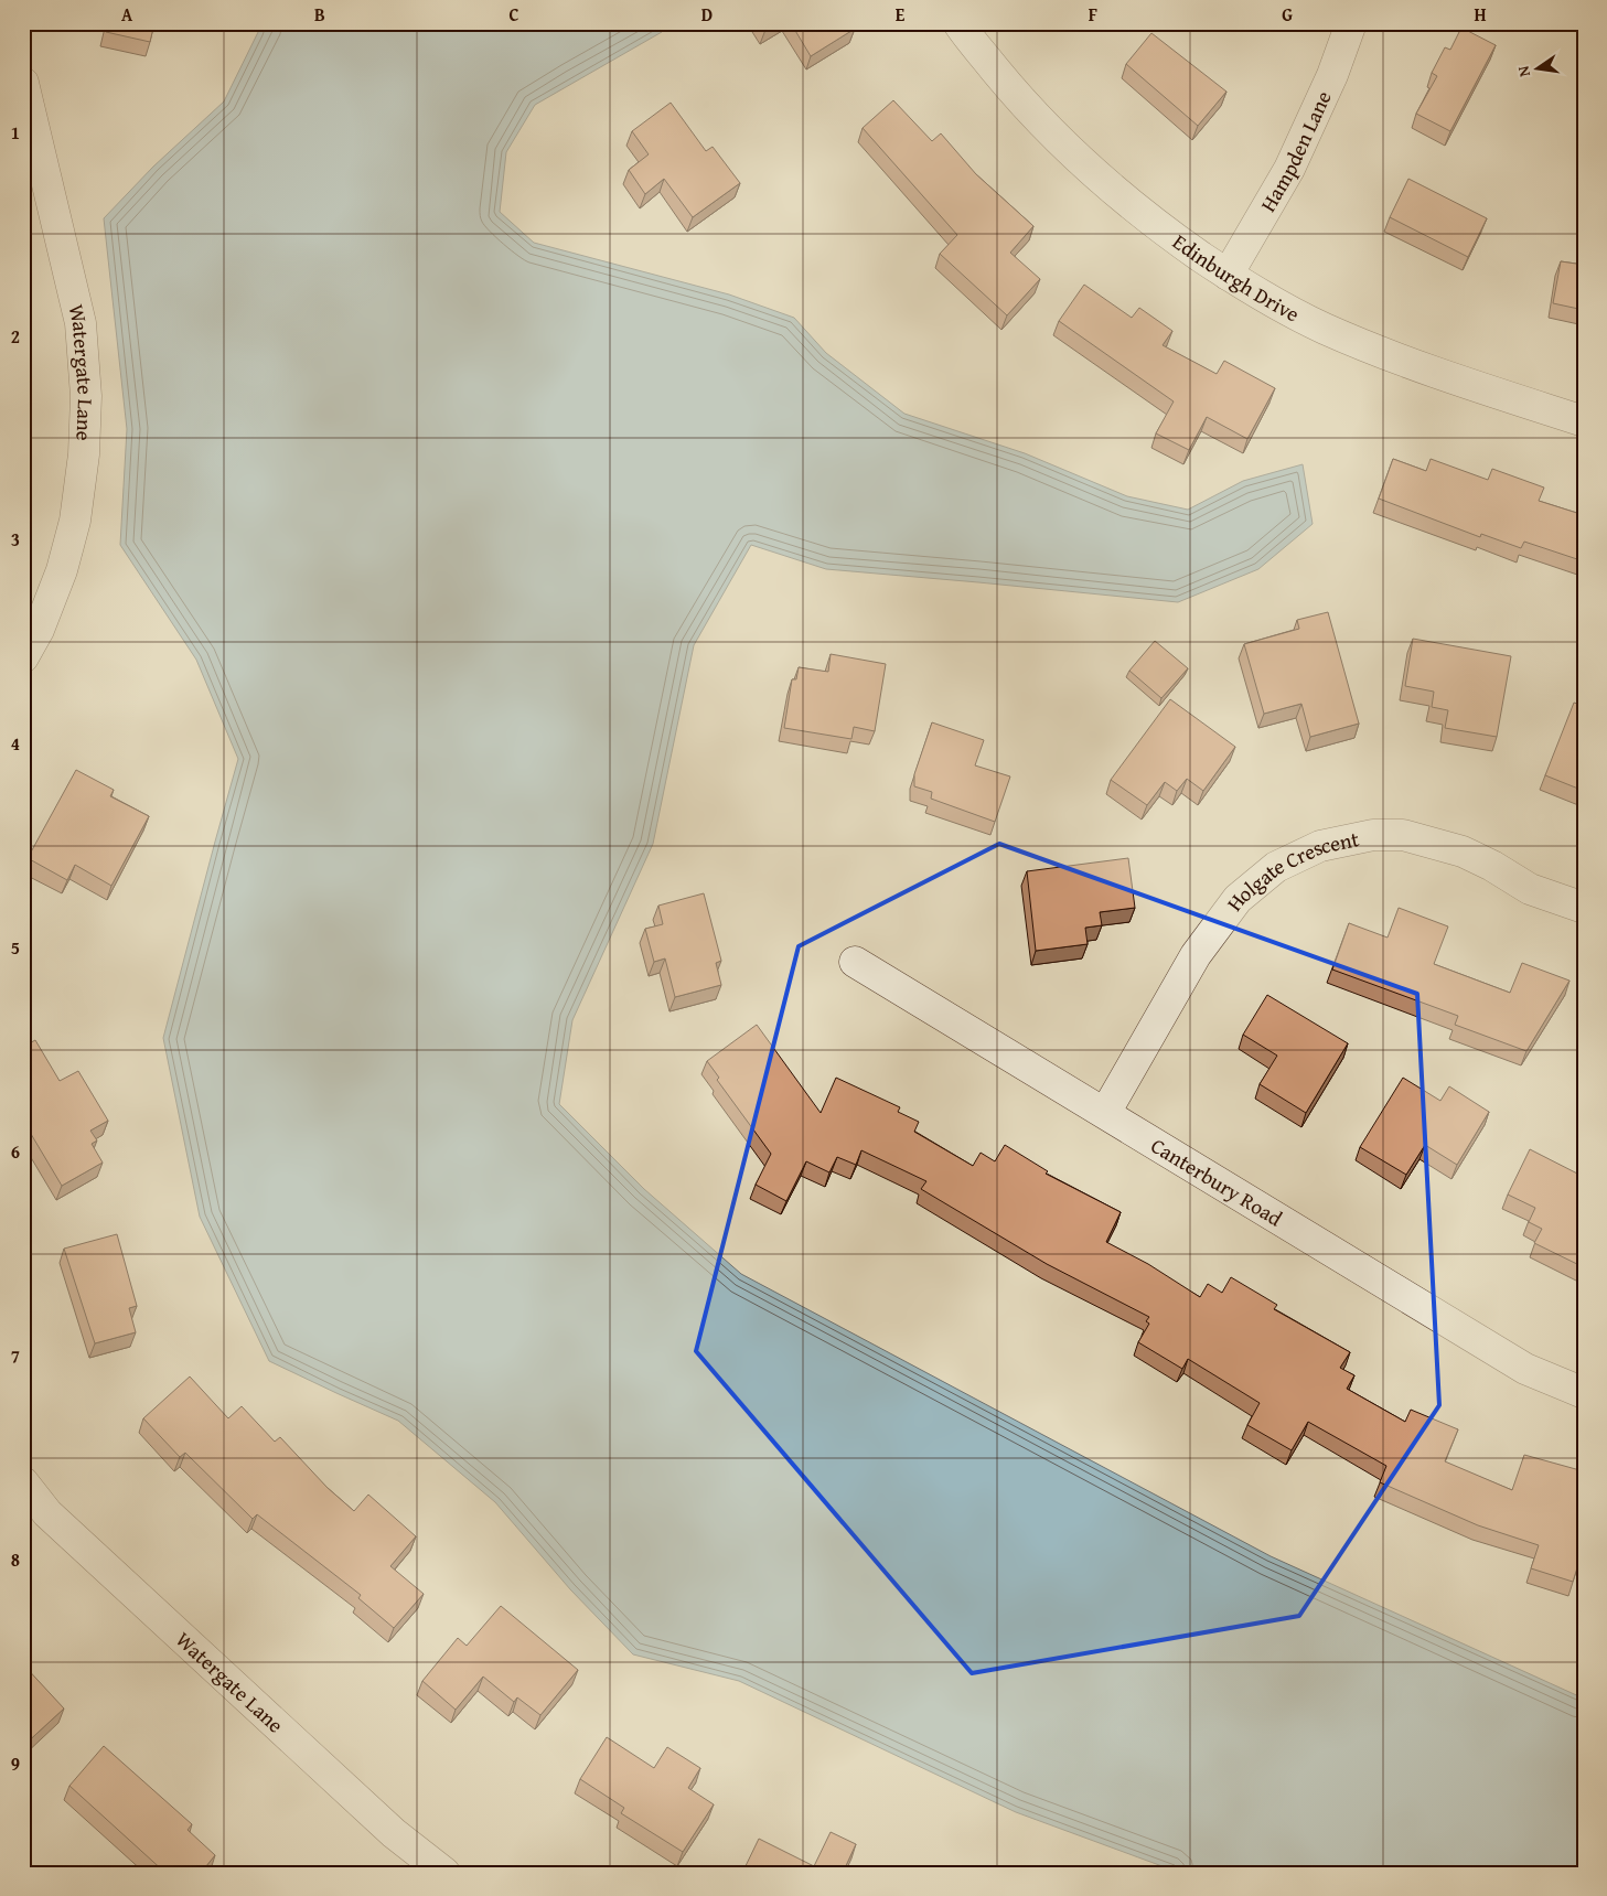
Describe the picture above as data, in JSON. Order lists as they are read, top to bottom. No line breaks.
{"streets":{"street":["Hampden Lane","Edinburgh Drive","Watergate Lane","Holgate Crescent","Canterbury Road"]},"crossings":[["Hampden Lane","Edinburgh Drive"],["Holgate Crescent","Canterbury Road"]],"north":"left","grid":{"columns":["A","B","C","D","E","F","G","H"],"rows":["1","2","3","4","5","6","7","8","9"]}}
